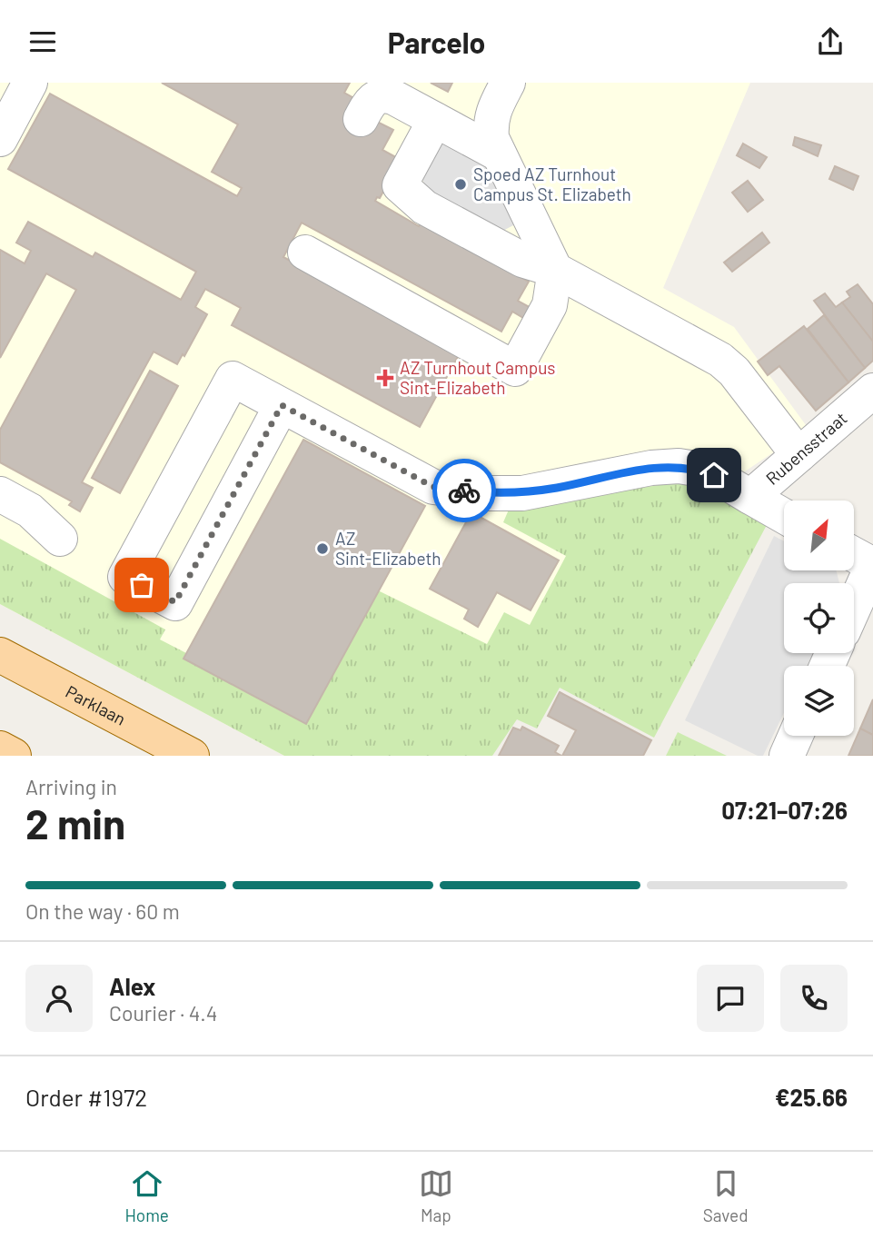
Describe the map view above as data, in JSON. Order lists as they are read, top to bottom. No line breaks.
{"streets":{"main road":["Parklaan"],"street":["Rubensstraat"]},"places":{"other":["Spoed AZ Turnhout Campus St. Elizabeth","AZ Sint-Elizabeth"],"health":["AZ Turnhout Campus Sint-Elizabeth"]},"north":"top right","page":{"header":"Parcelo","heading":["2 min","Arriving in","07:21–07:26"],"panel":["Alex","Courier · 4.4","Order #1972","€25.66"],"bar":"On the way · 60 m","tabs":["Home","Map","Saved"]}}
